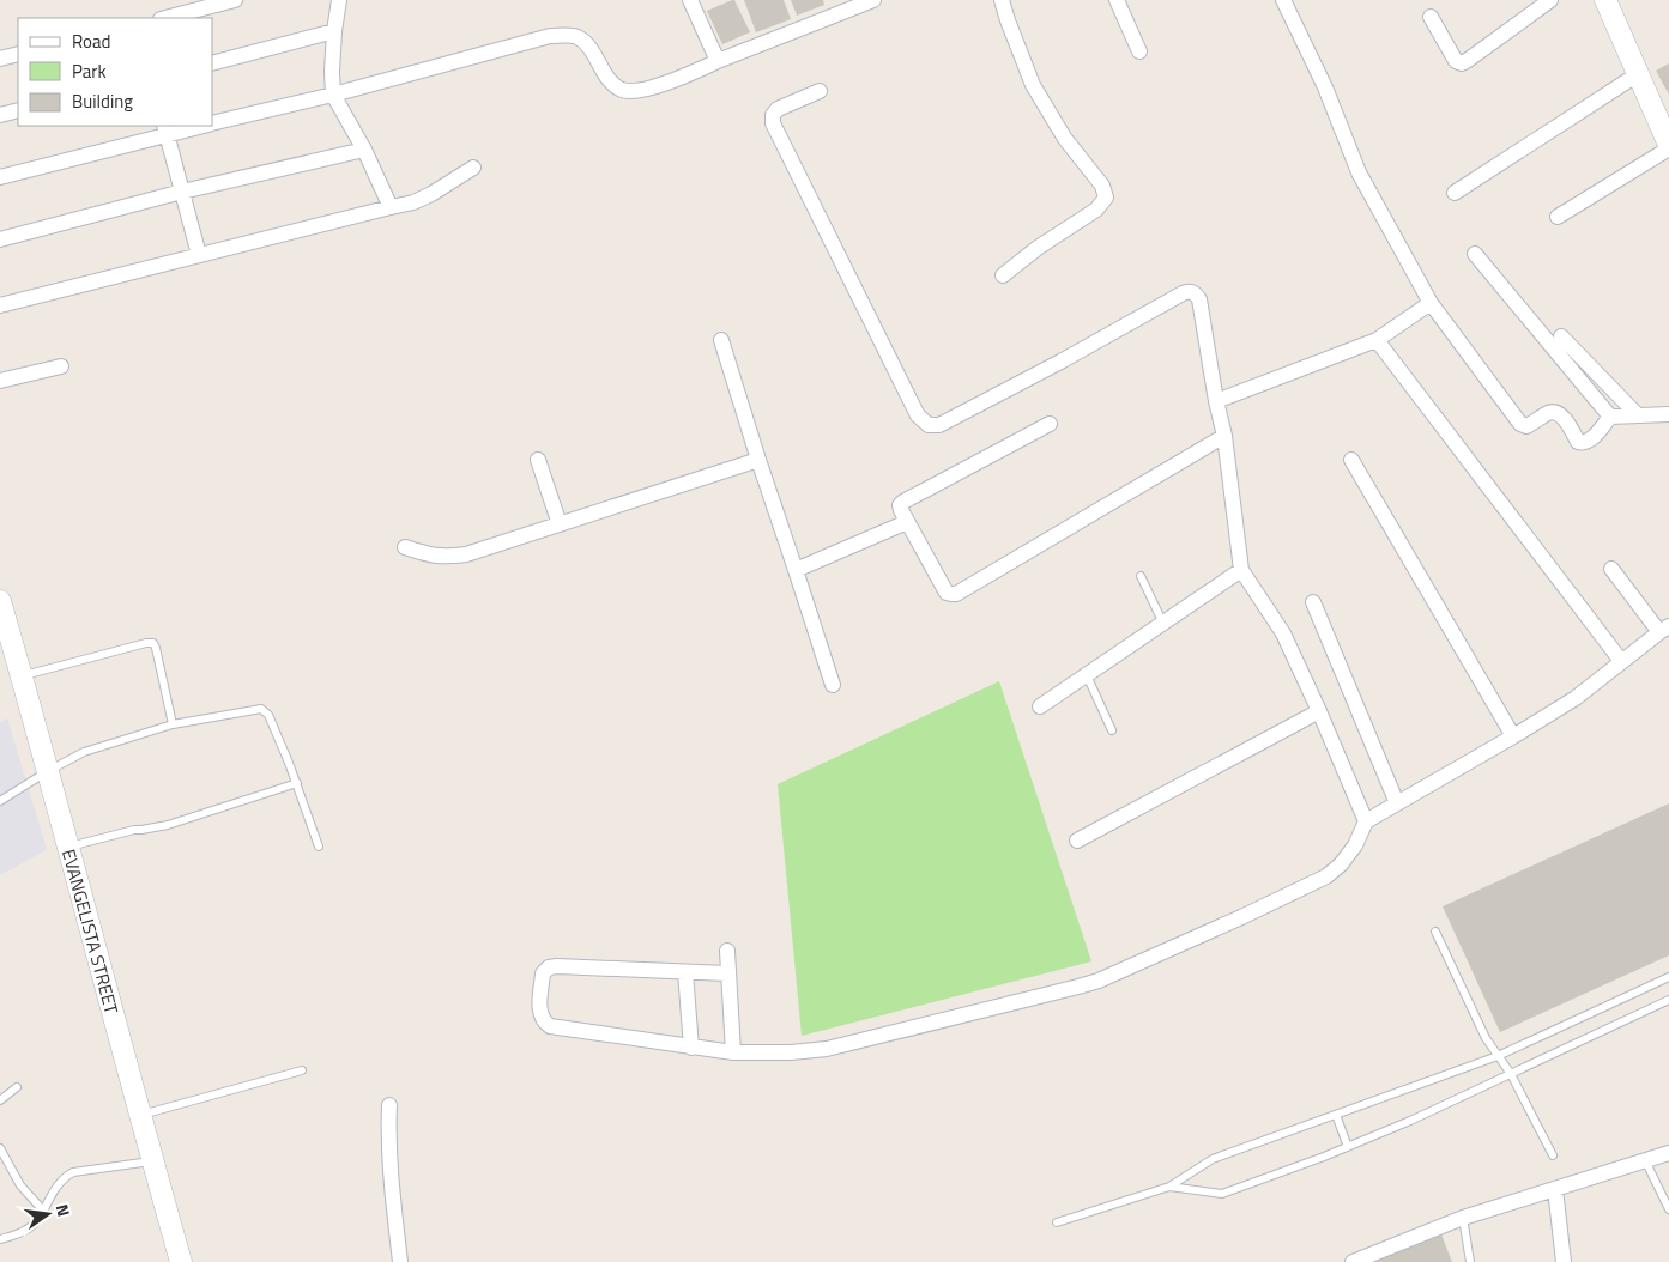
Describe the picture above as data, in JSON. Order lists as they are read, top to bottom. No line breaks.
{"streets":{"main road":["EVANGELISTA STREET"]},"legend":["Road","Park","Building"],"north":"right"}
